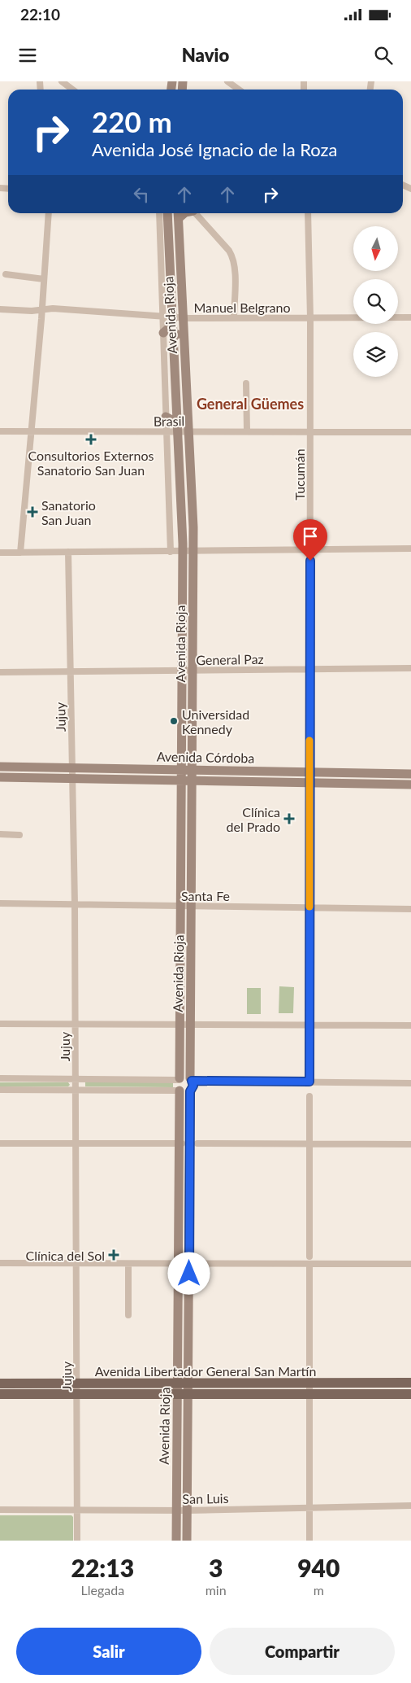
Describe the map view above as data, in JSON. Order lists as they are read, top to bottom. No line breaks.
{"streets":{"main road":["Avenida Rioja","Avenida Córdoba","Avenida Libertador General San Martín"],"street":["Manuel Belgrano","Brasil","Tucumán","General Paz","Jujuy","Santa Fe","San Luis"]},"crossings":[["Manuel Belgrano","Avenida Rioja"],["Manuel Belgrano","Tucumán"],["Avenida Rioja","Brasil"],["Avenida Rioja","General Paz"],["Avenida Rioja","Avenida Córdoba"],["Avenida Rioja","Santa Fe"],["Avenida Rioja","Avenida Libertador General San Martín"],["Avenida Rioja","San Luis"],["Brasil","Tucumán"],["Tucumán","General Paz"],["Tucumán","Avenida Córdoba"],["Tucumán","Santa Fe"],["General Paz","Jujuy"],["Jujuy","Avenida Córdoba"],["Jujuy","Santa Fe"],["Jujuy","Avenida Libertador General San Martín"],["Jujuy","San Luis"]],"districts":["General Güemes"],"places":{"health":["Consultorios Externos Sanatorio San Juan","Sanatorio San Juan","Clínica del Prado","Clínica del Sol"],"other":["Universidad Kennedy"]},"north":"bottom","page":{"status":"22:10","header":"Navio","turn":["220 m","Avenida José Ignacio de la Roza"],"eta":["22:13","Llegada","3","min","940","m"],"buttons":["Salir","Compartir"]}}
